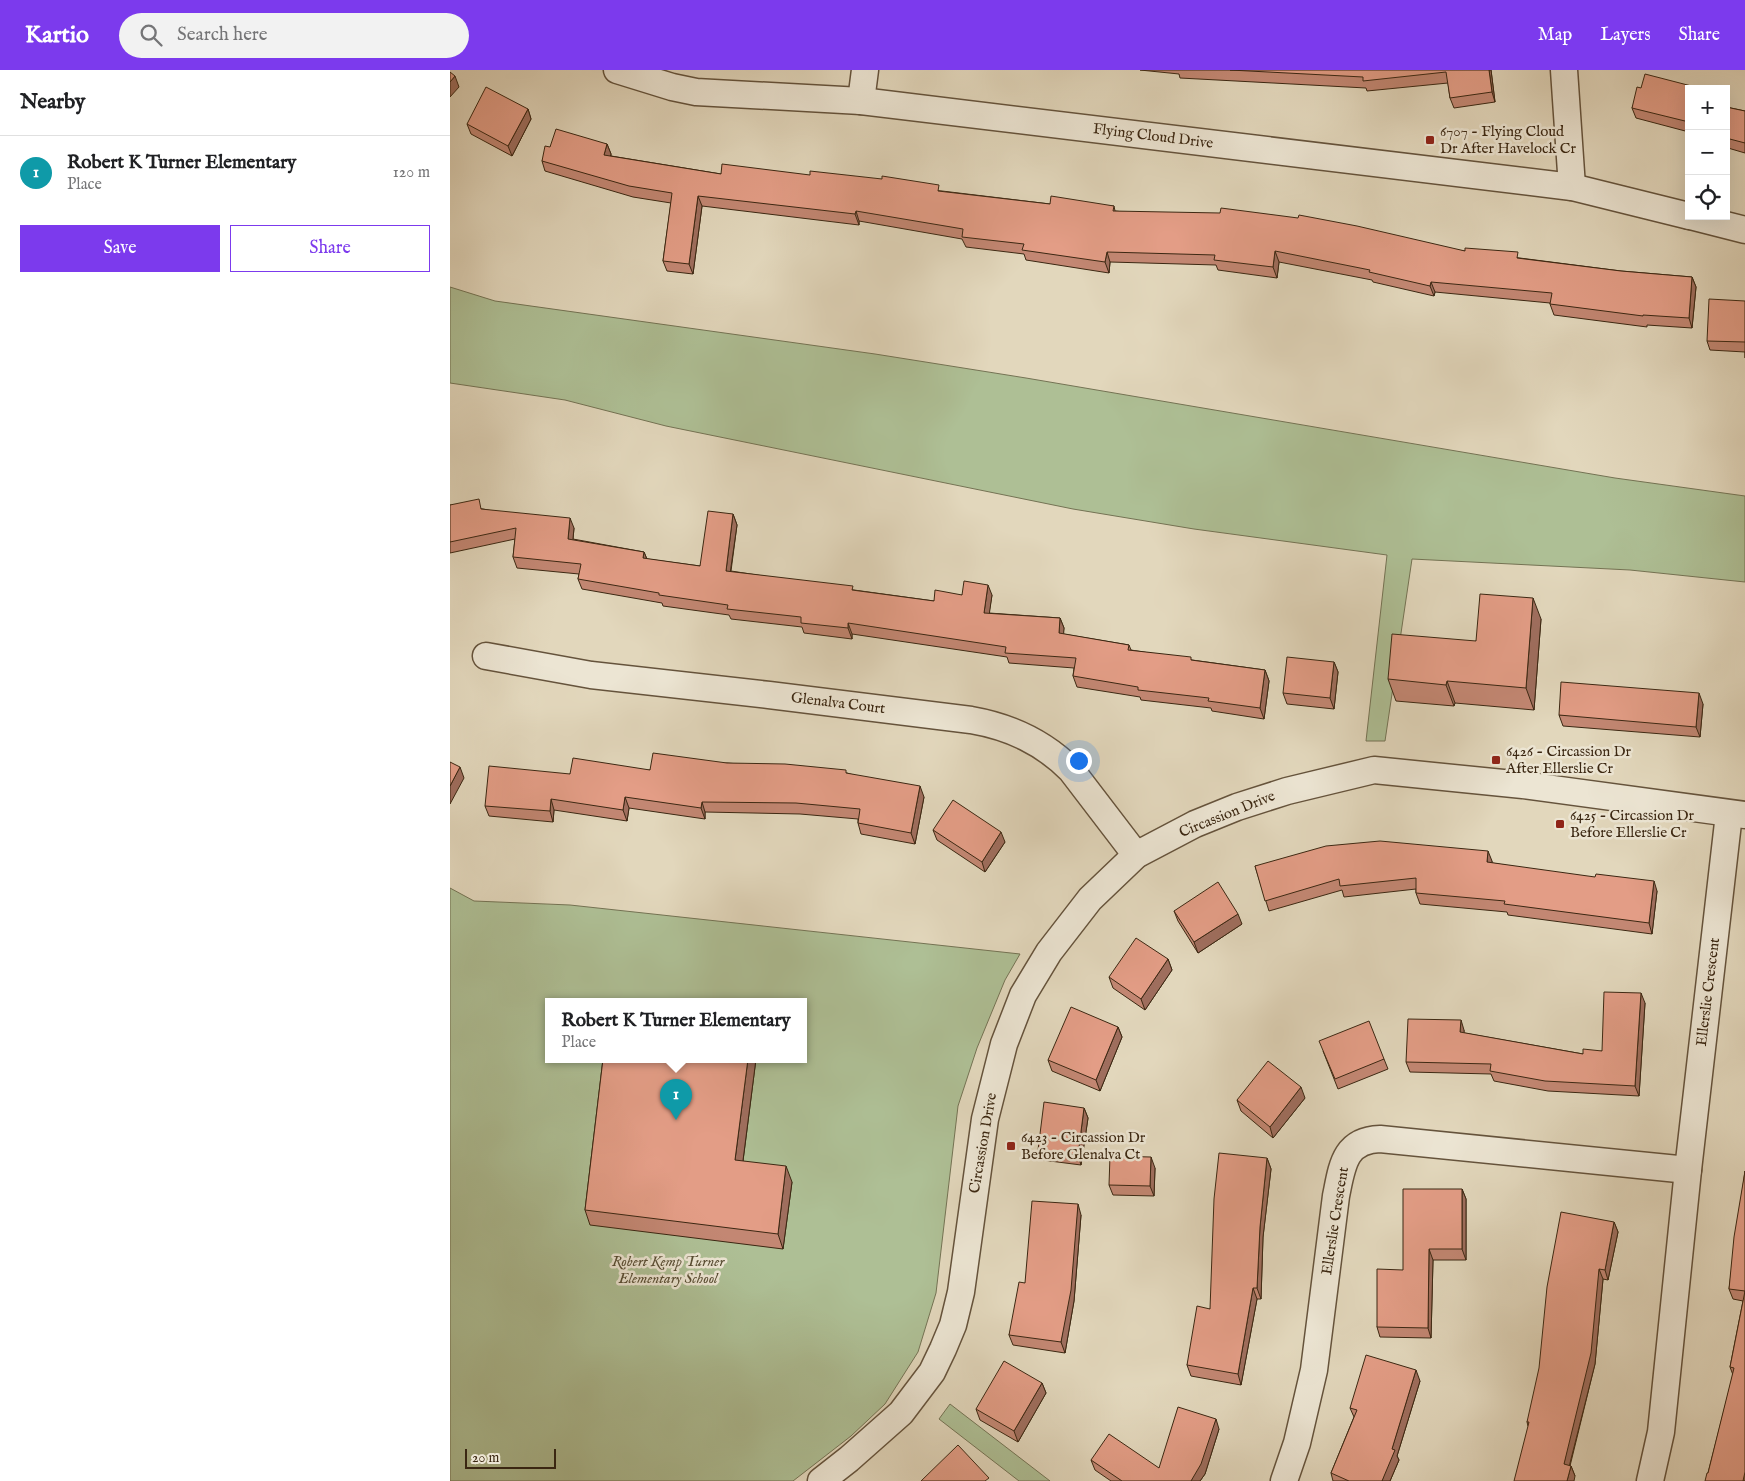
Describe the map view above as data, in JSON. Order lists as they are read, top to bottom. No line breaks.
{"streets":{"street":["Flying Cloud Drive","Glenalva Court","Circassion Drive","Ellerslie Crescent"]},"crossings":[["Glenalva Court","Circassion Drive"],["Circassion Drive","Ellerslie Crescent"]],"parks":["Robert Kemp Turner Elementary School"],"places":{"transit":["6707 - Flying Cloud Dr After Havelock Cr","6426 - Circassion Dr After Ellerslie Cr","6425 - Circassion Dr Before Ellerslie Cr","6423 - Circassion Dr Before Glenalva Ct"]},"scale_bar":"20 m","page":{"header":"Kartio","search":"Search here","nav":["Map","Layers","Share"],"heading":"Nearby","map_buttons":["+","−"],"list":[{"mark":"1","name":"Robert K Turner Elementary","note":"Place","value":"120 m"}],"buttons":["Save","Share"],"popup":["Robert K Turner Elementary","Place"],"pins":"1","scale":"20 m"}}
